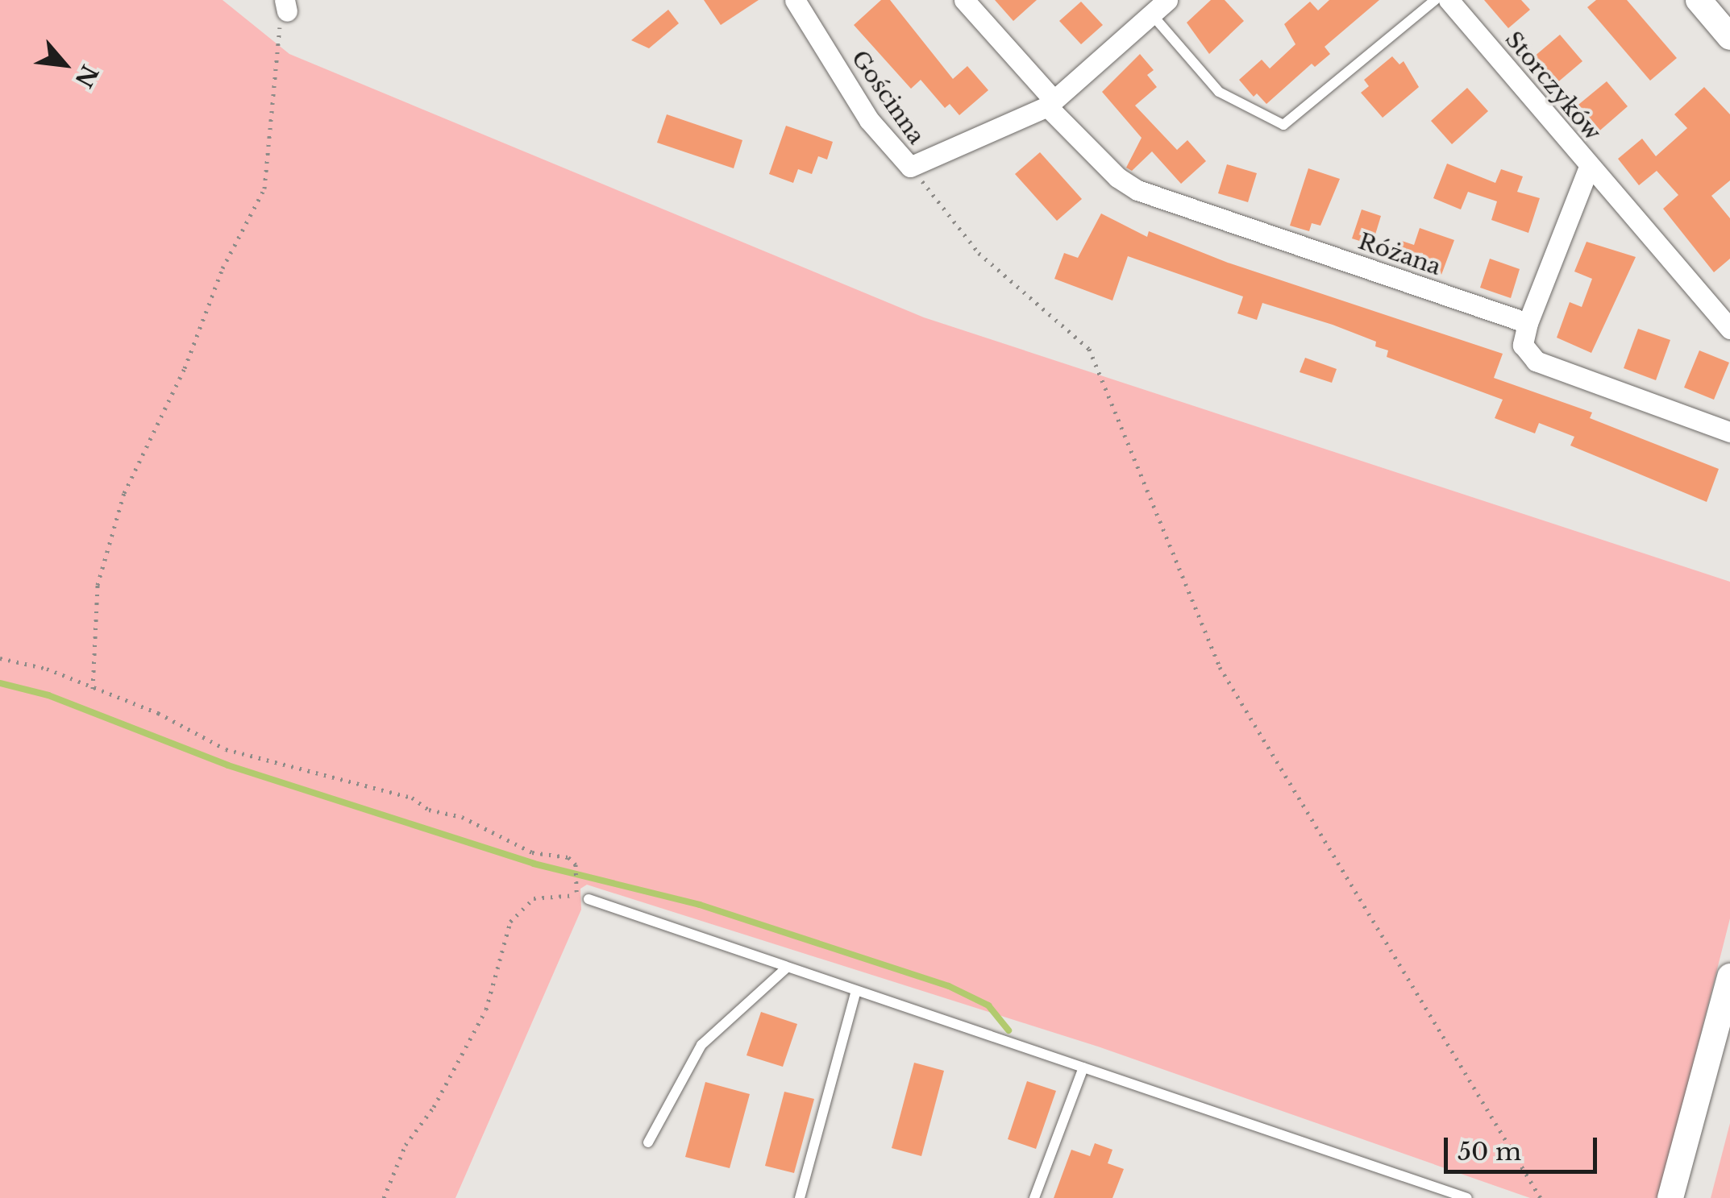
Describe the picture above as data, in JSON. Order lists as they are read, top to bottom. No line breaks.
{"streets":{"street":["Storczyków","Gościnna","Różana"]},"crossings":[["Storczyków","Różana"],["Gościnna","Różana"]],"scale_bar":"50 m","north":"bottom right"}
